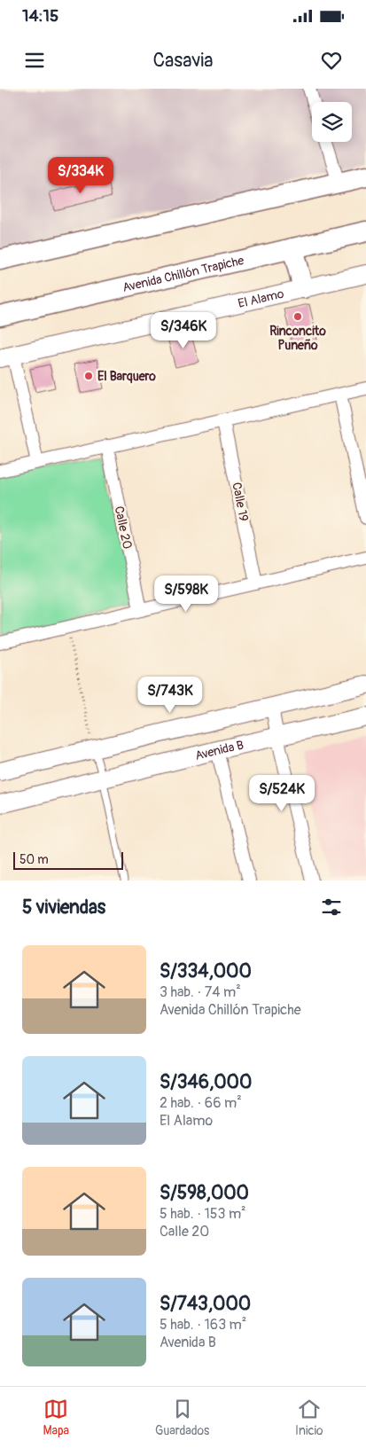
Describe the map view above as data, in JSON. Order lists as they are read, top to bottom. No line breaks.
{"streets":{"main road":["Avenida Chillón Trapiche"],"street":["El Alamo","Calle 19","Calle 20","Avenida B"]},"places":["Rinconcito Puneño","El Barquero"],"scale_bar":"50 m","page":{"status":"14:15","header":"Casavia","price":["S/334K","S/346K","S/598K","S/743K","S/524K"],"scale":"50 m","heading":"5 viviendas","list":[{"name":"S/334,000","note":"3 hab. · 74 m² · Avenida Chillón Trapiche"},{"name":"S/346,000","note":"2 hab. · 66 m² · El Alamo"},{"name":"S/598,000","note":"5 hab. · 153 m² · Calle 20"},{"name":"S/743,000","note":"5 hab. · 163 m² · Avenida B"}],"tabs":["Mapa","Guardados","Inicio"]}}
